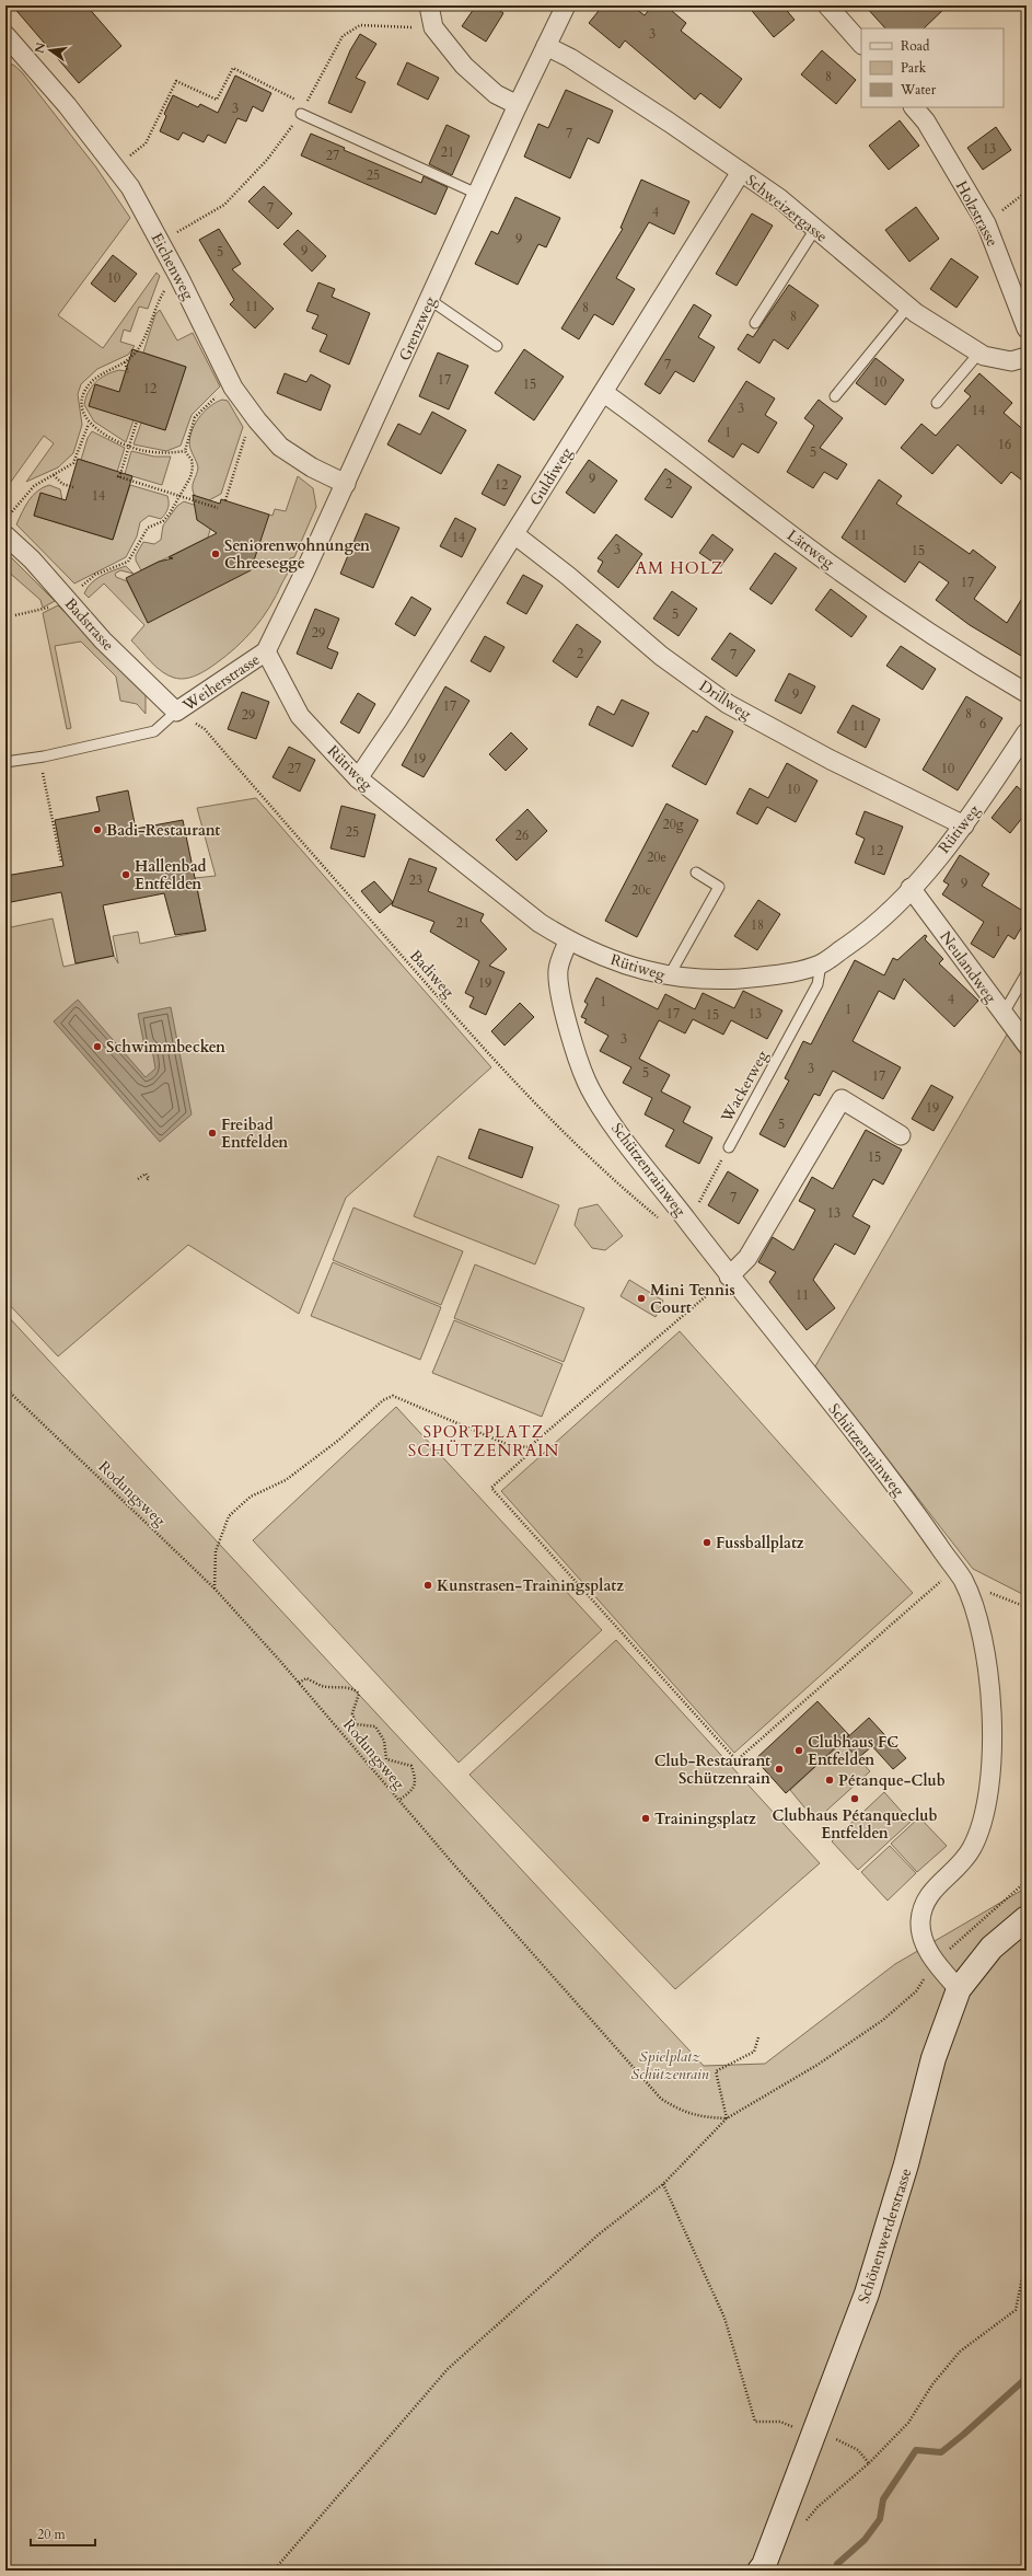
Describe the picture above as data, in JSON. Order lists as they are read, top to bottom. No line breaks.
{"streets":{"street":["Schweizergasse","Holzstrasse","Eichenweg","Grenzweg","Guldiweg","Lättweg","Badstrasse","Weiherstrasse","Drillweg","Rütiweg","Neulandweg","Schützenrainweg","Schönenwerderstrasse"],"lane":["Wackerweg"],"path":["Badiweg","Rodungsweg"]},"crossings":[["Schweizergasse","Grenzweg"],["Schweizergasse","Guldiweg"],["Eichenweg","Grenzweg"],["Grenzweg","Weiherstrasse"],["Grenzweg","Rütiweg"],["Guldiweg","Lättweg"],["Guldiweg","Drillweg"],["Guldiweg","Rütiweg"],["Badstrasse","Weiherstrasse"],["Badstrasse","Badiweg"],["Weiherstrasse","Rütiweg"],["Weiherstrasse","Badiweg"],["Drillweg","Rütiweg"],["Rütiweg","Neulandweg"],["Rütiweg","Wackerweg"],["Rütiweg","Schützenrainweg"],["Badiweg","Wackerweg"],["Badiweg","Schützenrainweg"],["Wackerweg","Schützenrainweg"],["Schützenrainweg","Schönenwerderstrasse"]],"districts":["AM HOLZ","SPORTPLATZ SCHÜTZENRAIN"],"parks":["Spielplatz Schützenrain"],"places":["Seniorenwohnungen Chreesegge","Badi-Restaurant","Hallenbad Entfelden","Schwimmbecken","Freibad Entfelden","Mini Tennis Court","Fussballplatz","Kunstrasen-Trainingsplatz","Clubhaus FC Entfelden","Club-Restaurant Schützenrain","Pétanque-Club","Clubhaus Pétanqueclub Entfelden","Trainingsplatz"],"house_numbers":["3","8","3","7","13","21","27","25","7","4","9","9","5","10","11","8","8","7","17","10","15","12","3","14","1","16","5","9","2","12","14","11","14","3","15","17","5","29","2","7","9","17","8","29","6","11","19","27","10","10","20g","25","26","12","20e","23","9","20c","21","18","1","19","4","1","1","17","13","15","3","3","5","17","19","5","15","7","13","11"],"legend":["Road","Park","Water"],"scale_bar":"20 m","north":"left"}
